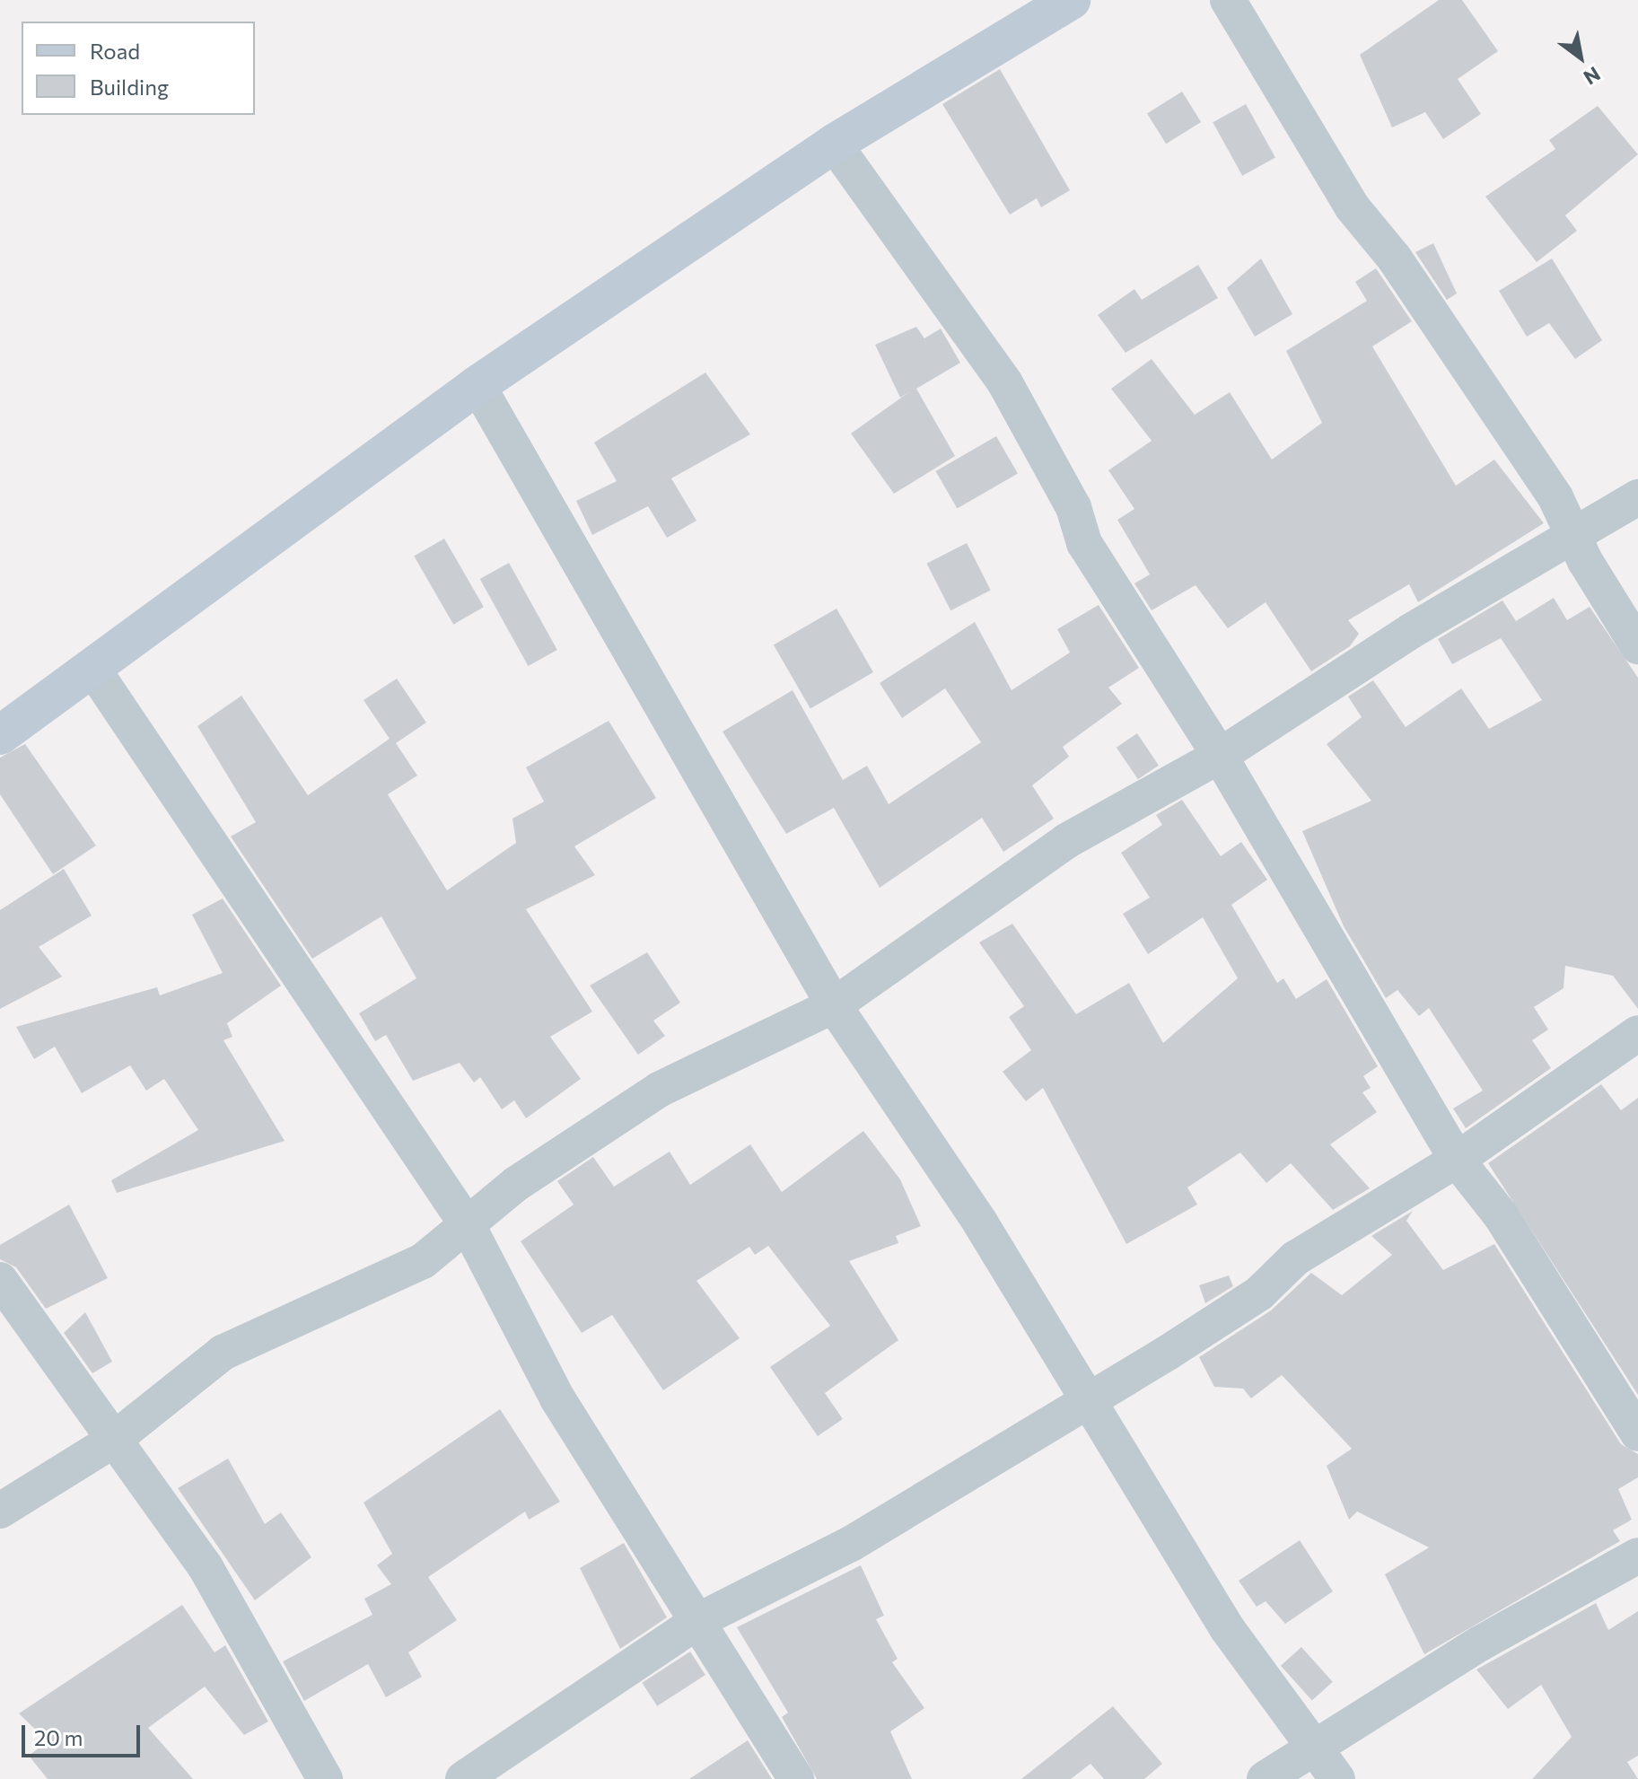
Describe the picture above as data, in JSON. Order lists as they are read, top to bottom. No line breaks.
{"legend":["Road","Building"],"scale_bar":"20 m","north":"bottom right"}
